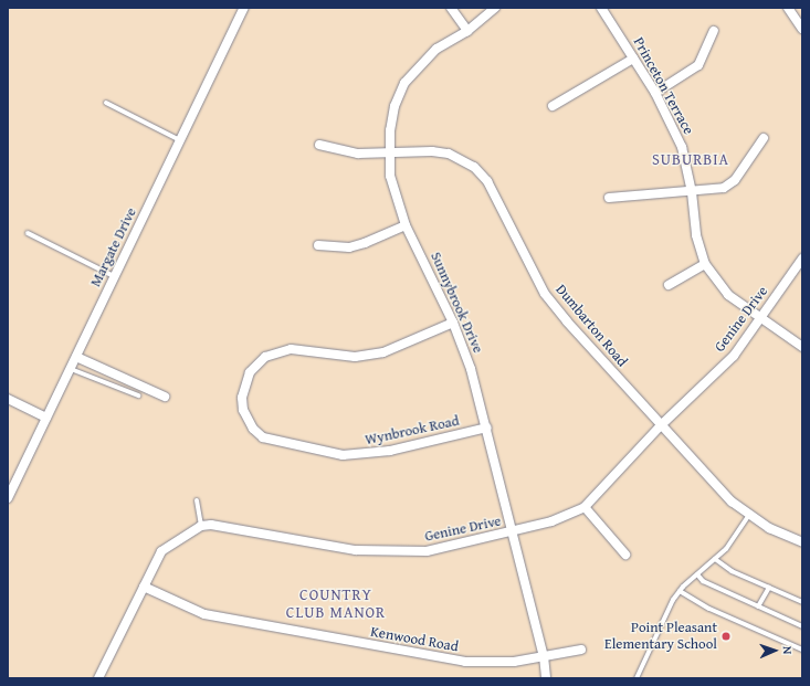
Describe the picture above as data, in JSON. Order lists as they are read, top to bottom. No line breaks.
{"streets":{"street":["Princeton Terrace","Margate Drive","Sunnybrook Drive","Genine Drive","Dumbarton Road","Wynbrook Road","Kenwood Road"]},"crossings":[["Princeton Terrace","Genine Drive"],["Sunnybrook Drive","Genine Drive"],["Sunnybrook Drive","Dumbarton Road"],["Sunnybrook Drive","Wynbrook Road"],["Sunnybrook Drive","Kenwood Road"],["Genine Drive","Dumbarton Road"]],"districts":["SUBURBIA","COUNTRY CLUB MANOR"],"places":["Point Pleasant Elementary School"],"north":"right"}
